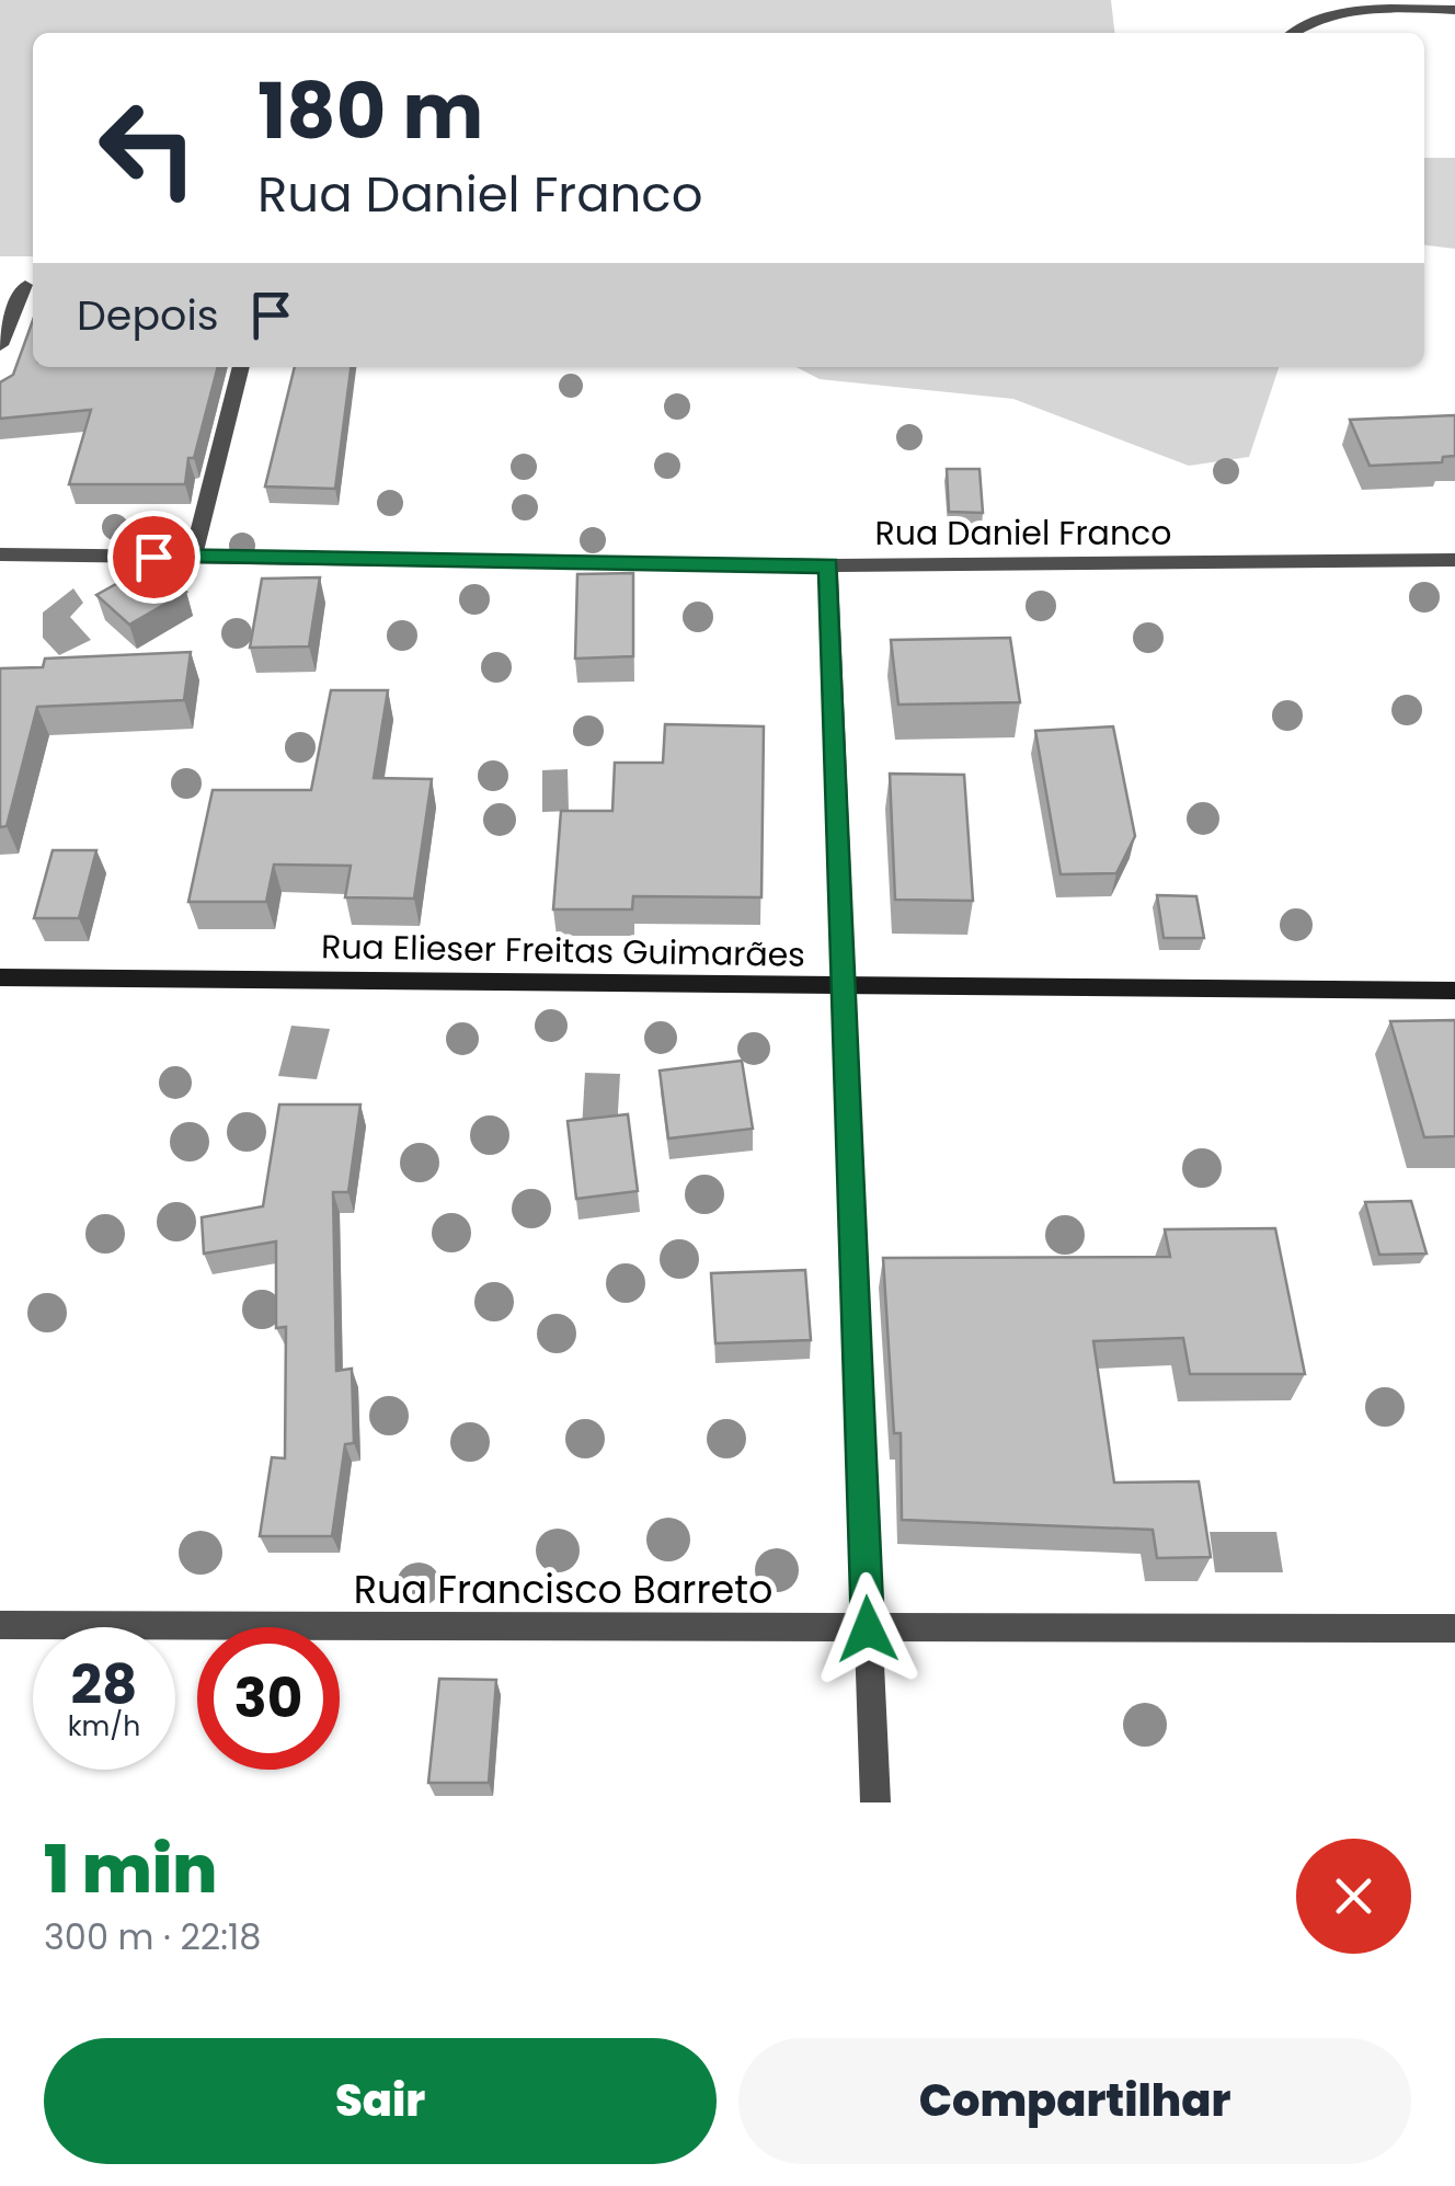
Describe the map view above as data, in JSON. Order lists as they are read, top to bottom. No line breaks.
{"streets":{"street":["Rua Daniel Franco","Rua Elieser Freitas Guimarães","Rua Francisco Barreto"]},"page":{"turn":["180 m","Rua Daniel Franco"],"then":"Depois","speed":"28 km/h","limit":"30","heading":["1 min","300 m · 22:18"],"buttons":["Sair","Compartilhar"]}}
